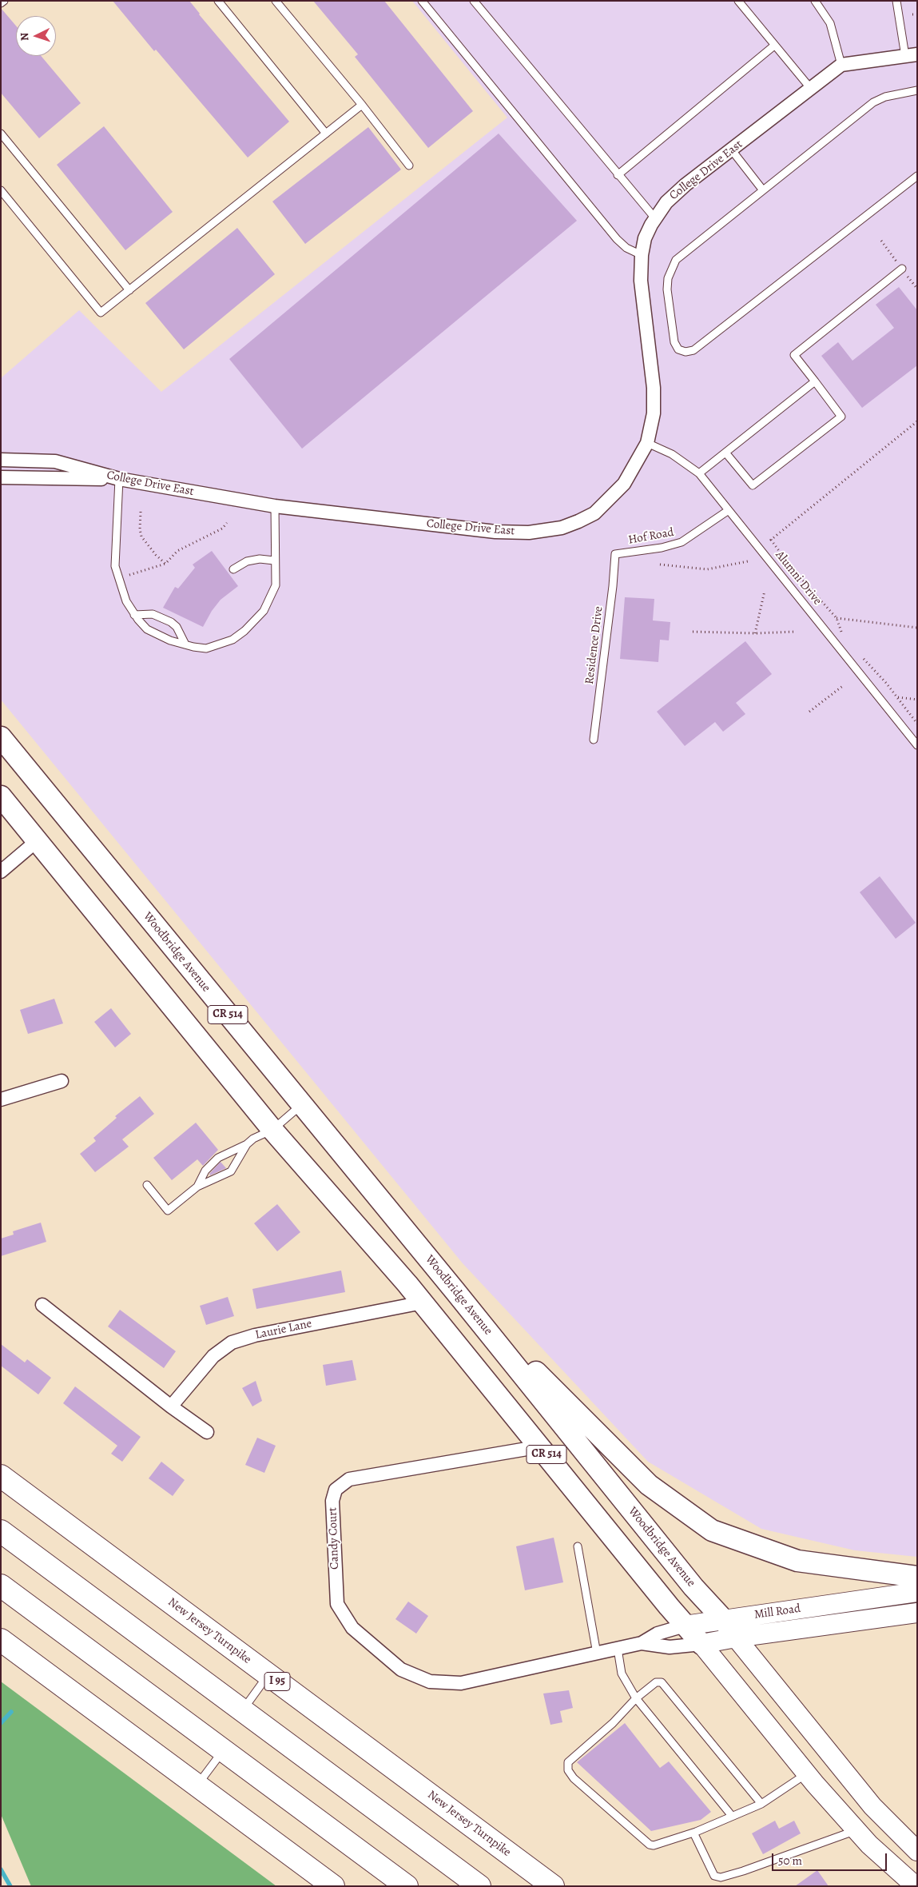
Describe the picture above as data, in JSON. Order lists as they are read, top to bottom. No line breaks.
{"streets":{"highway":["New Jersey Turnpike","I 95"],"main road":["Woodbridge Avenue","CR 514","Mill Road"],"street":["College Drive East","Laurie Lane","Candy Court"],"lane":["Hof Road","Alumni Drive","Residence Drive"]},"crossings":[["College Drive East","Alumni Drive"],["Hof Road","Alumni Drive"],["Hof Road","Residence Drive"],["Woodbridge Avenue","Mill Road"],["CR 514","Laurie Lane"],["CR 514","Candy Court"],["CR 514","Mill Road"],["Candy Court","Mill Road"]],"scale_bar":"50 m","north":"left"}
